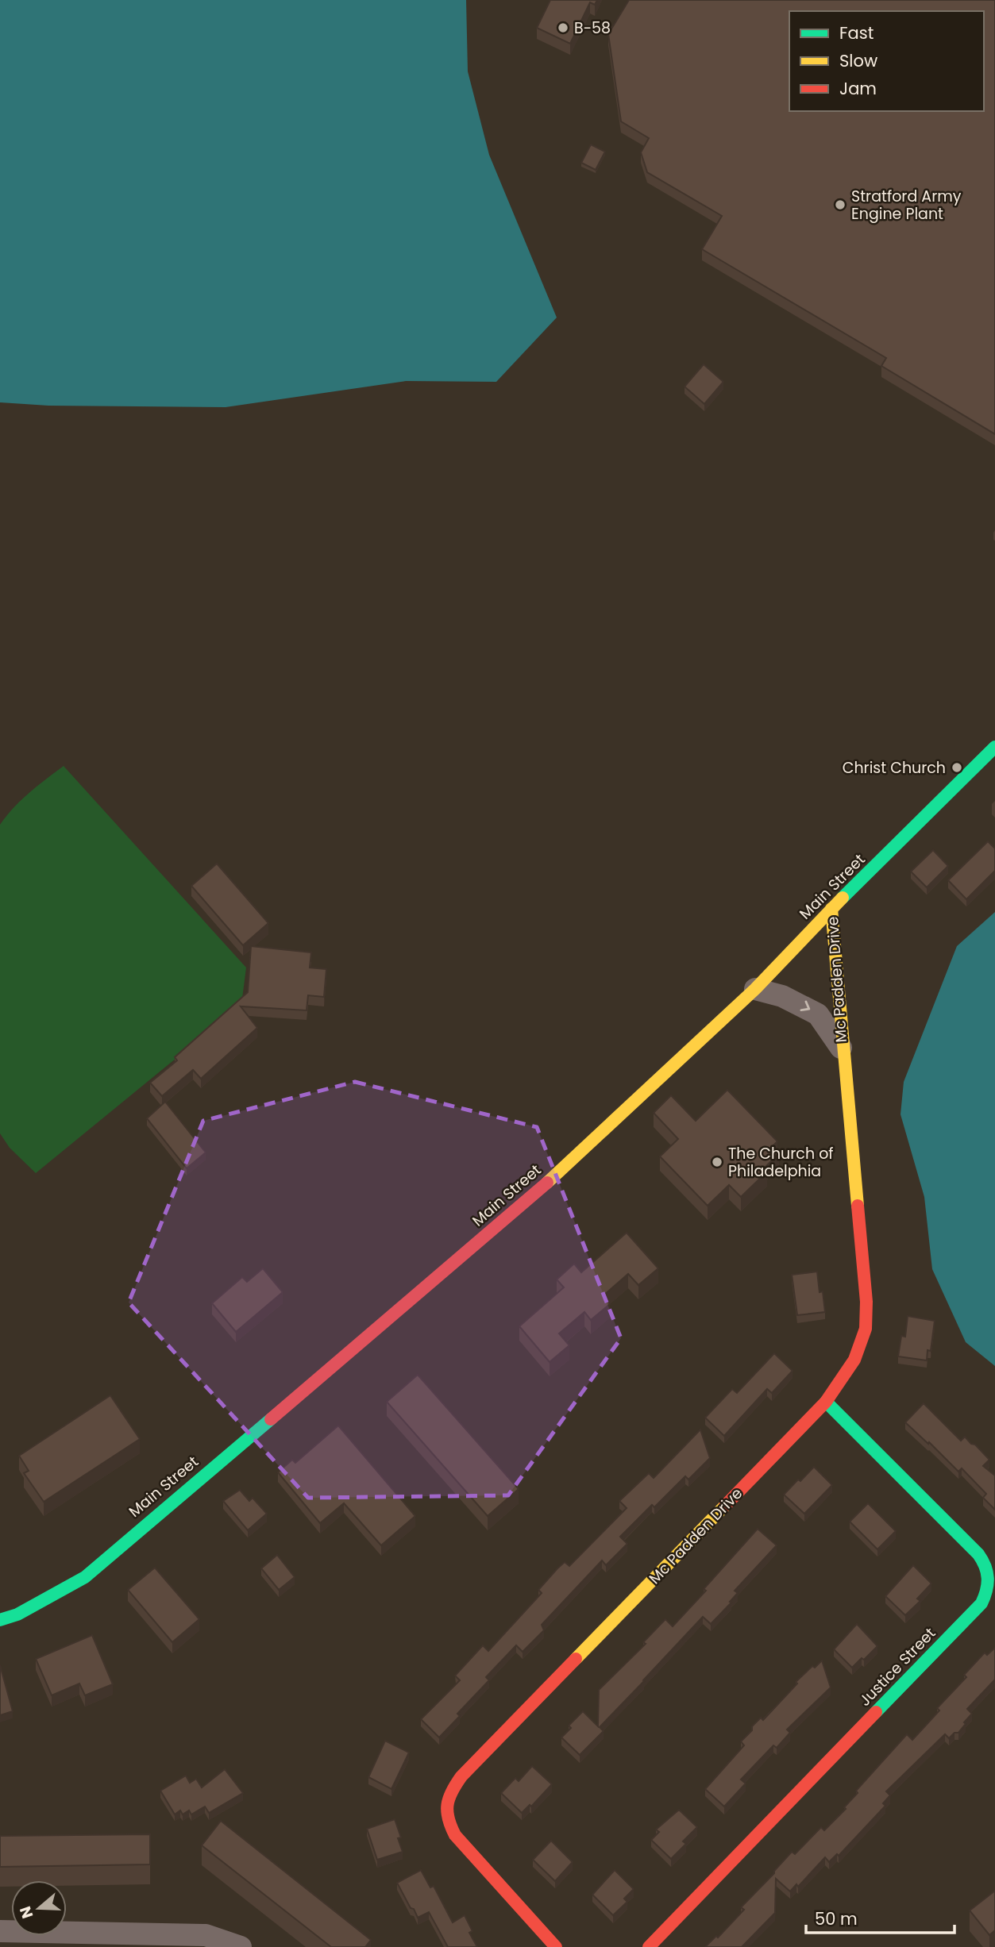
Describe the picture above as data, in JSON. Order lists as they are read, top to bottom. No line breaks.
{"streets":{"street":["Main Street","Mc Padden Drive","Justice Street"]},"crossings":[["Main Street","Mc Padden Drive"],["Mc Padden Drive","Justice Street"]],"places":["B-58","Stratford Army Engine Plant","Christ Church","The Church of Philadelphia"],"legend":["Fast","Slow","Jam"],"scale_bar":"50 m","north":"left"}
